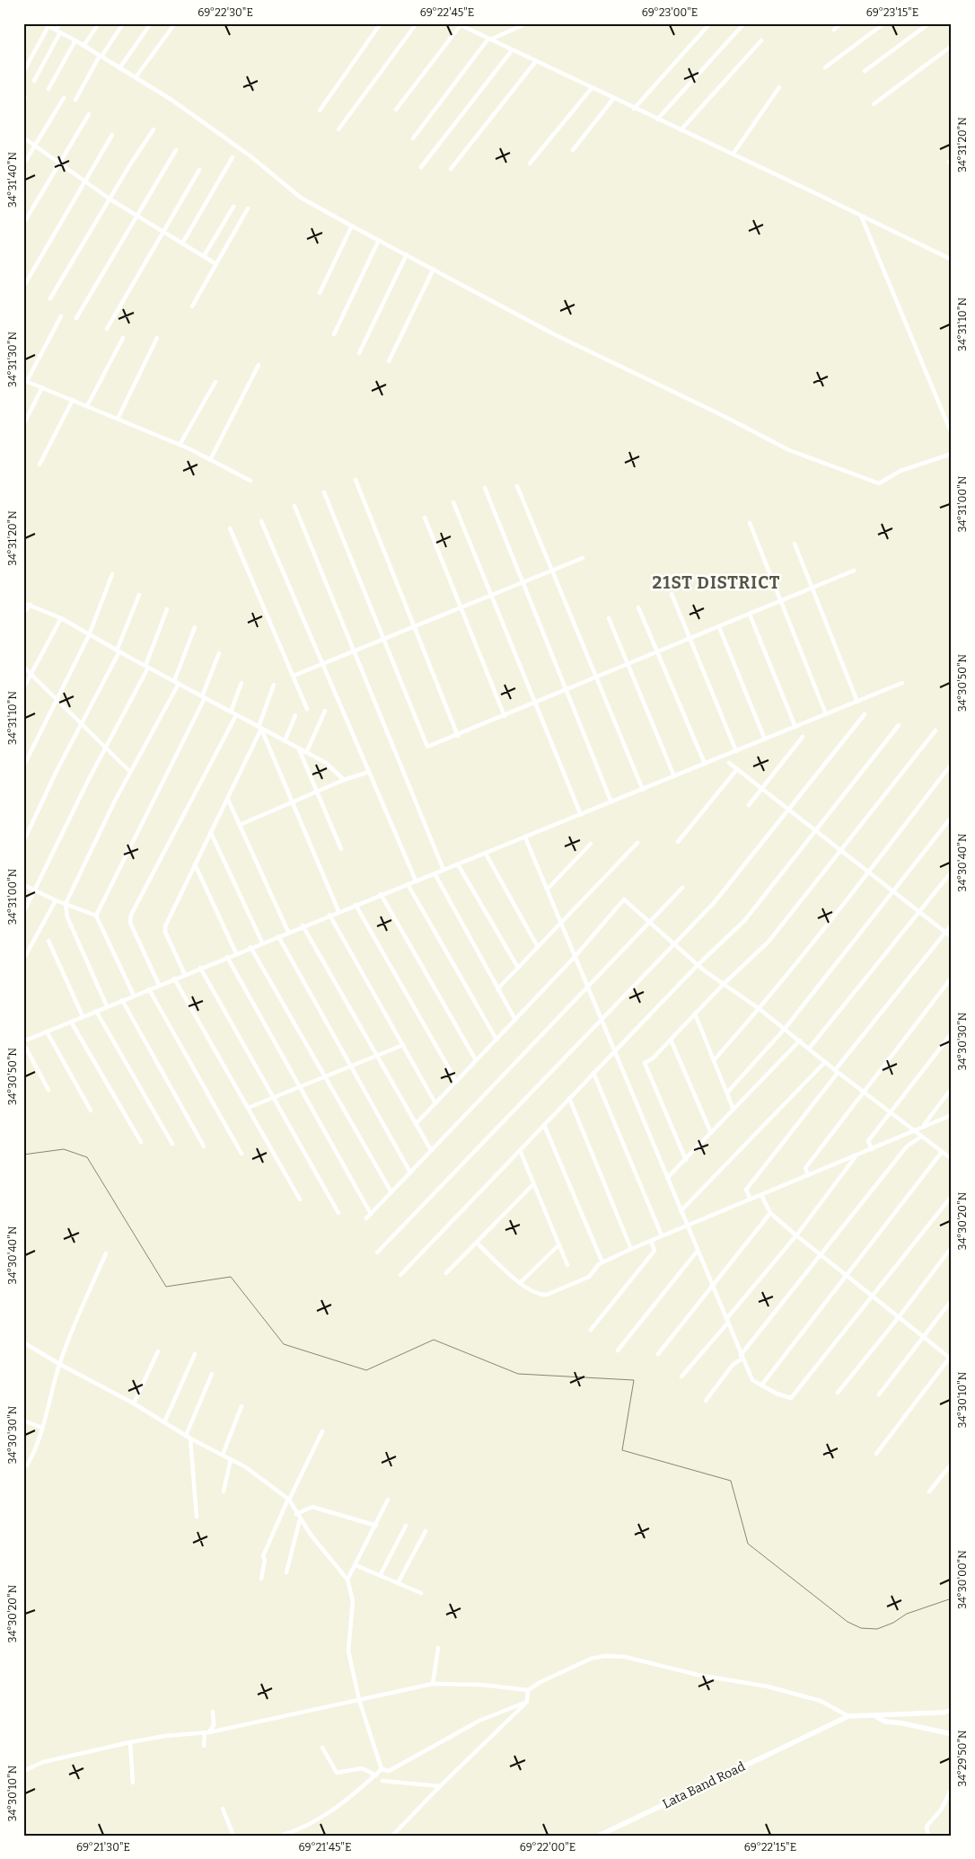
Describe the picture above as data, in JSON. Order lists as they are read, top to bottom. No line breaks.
{"streets":{"main road":["Lata Band Road"]},"districts":["21ST DISTRICT"],"coordinates":["69°22'30\"E","69°22'45\"E","69°23'00\"E","69°23'15\"E","34°31'20\"N","34°31'40\"N","34°31'10\"N","34°31'30\"N","34°31'00\"N","34°30'50\"N","34°30'40\"N","34°30'30\"N","34°30'20\"N","34°30'10\"N","34°30'00\"N","34°29'50\"N","69°21'30\"E","69°21'45\"E","69°22'00\"E","69°22'15\"E"]}
